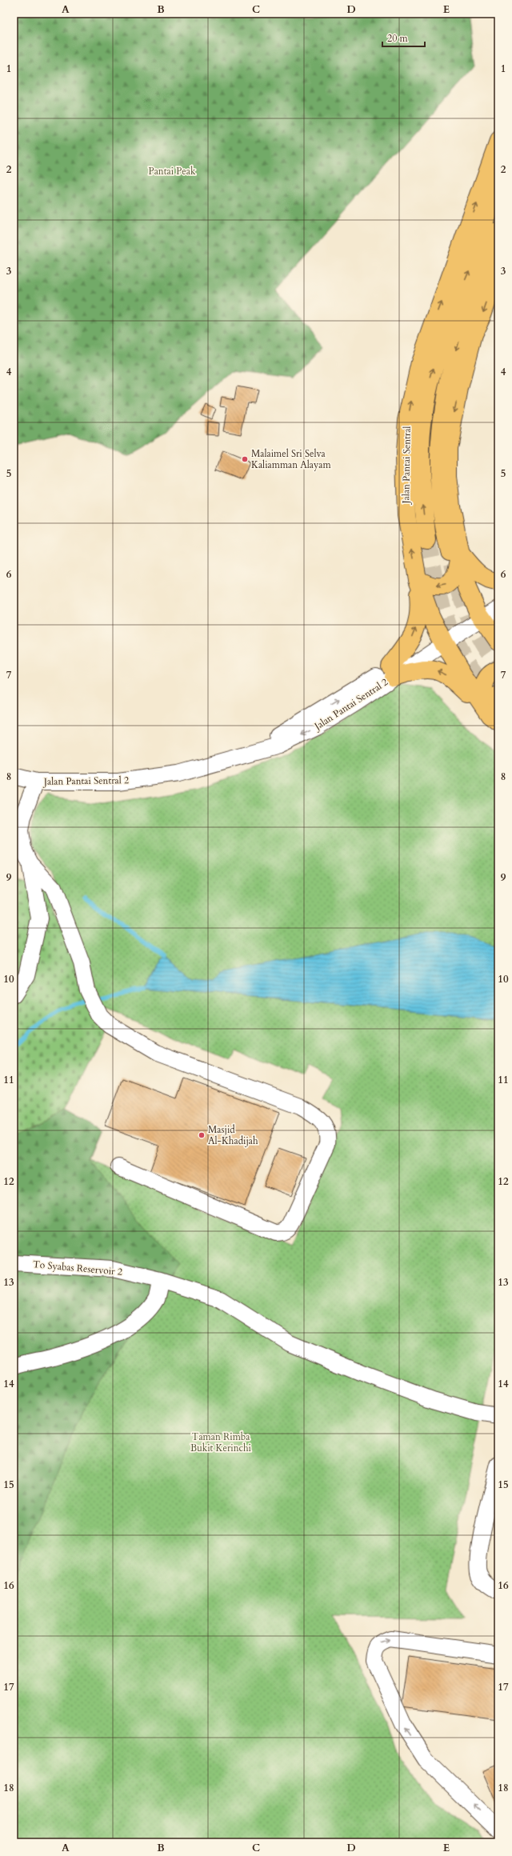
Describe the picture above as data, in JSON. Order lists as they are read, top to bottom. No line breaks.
{"streets":{"main road":["Jalan Pantai Sentral"],"street":["Jalan Pantai Sentral 2","To Syabas Reservoir 2"]},"crossings":[["Jalan Pantai Sentral","Jalan Pantai Sentral 2"]],"parks":["Pantai Peak","Taman Rimba Bukit Kerinchi"],"places":["Malaimel Sri Selva Kaliamman Alayam","Masjid Al-Khadijah"],"scale_bar":"20 m","grid":{"columns":["A","B","C","D","E"],"rows":["1","2","3","4","5","6","7","8","9","10","11","12","13","14","15","16","17","18"]}}
